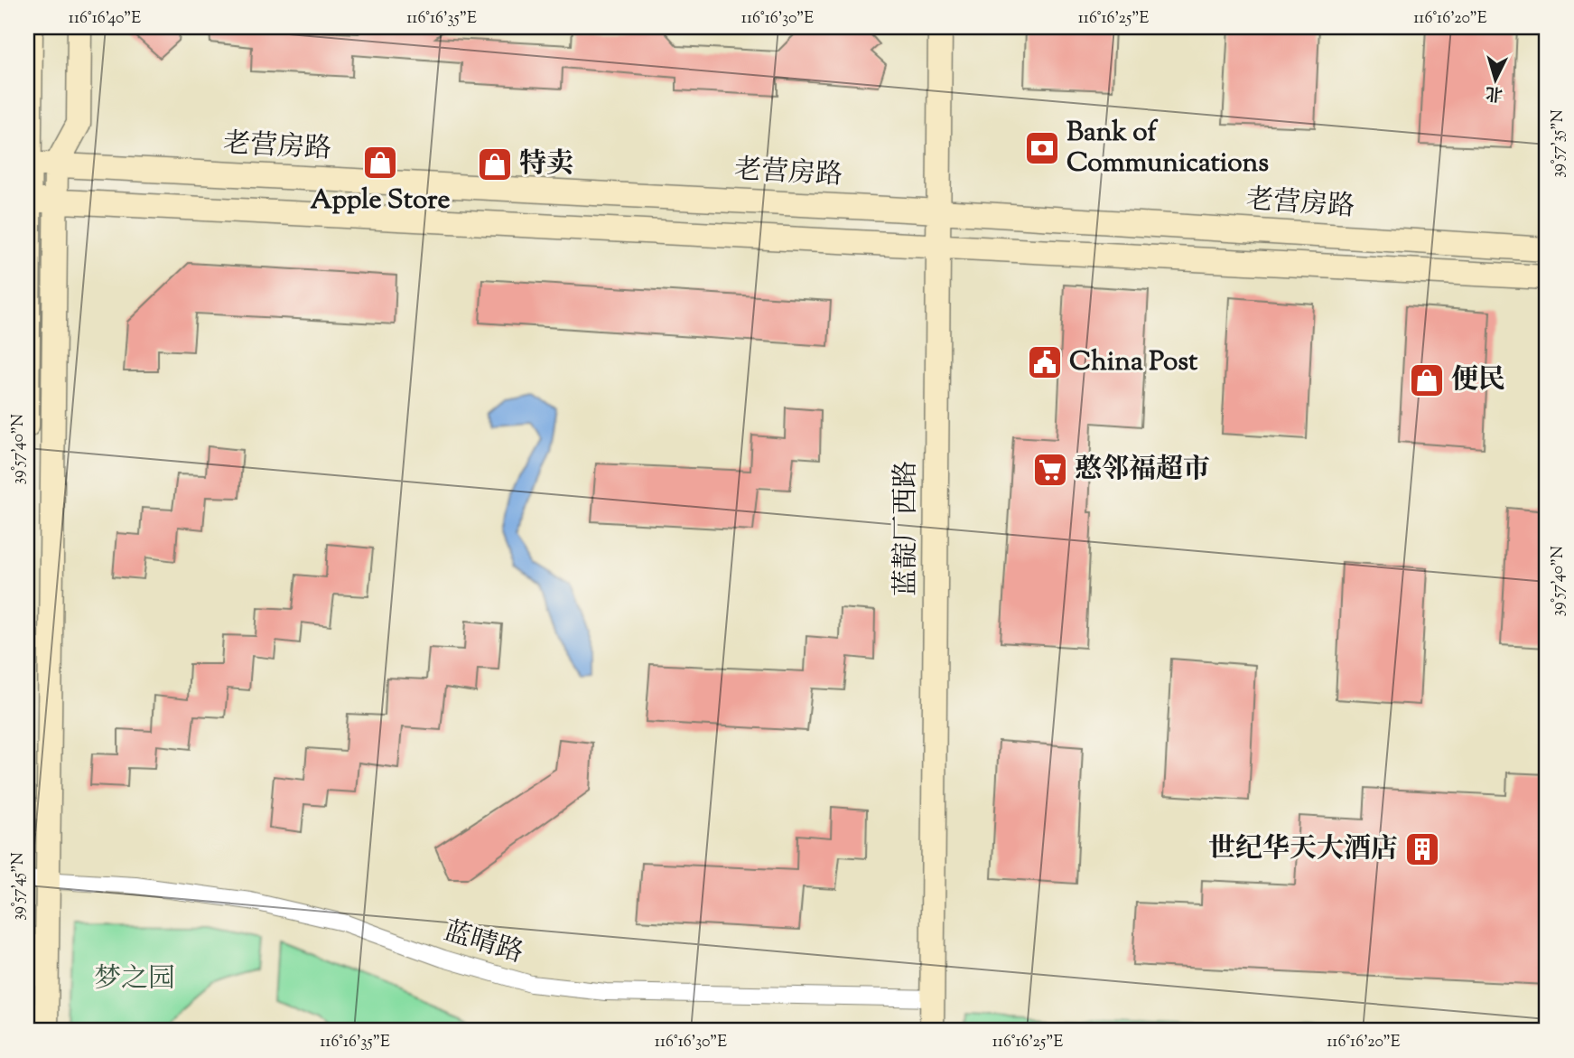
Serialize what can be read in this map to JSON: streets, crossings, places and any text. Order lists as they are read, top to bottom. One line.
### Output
{"streets":{"street":["老营房路","蓝靛厂西路","蓝晴路"]},"crossings":[["老营房路","蓝靛厂西路"],["蓝靛厂西路","蓝晴路"]],"parks":["梦之园"],"places":{"bank":["Bank of Communications"],"shop":["Apple Store","特卖","便民"],"public building":["China Post"],"supermarket":["憨邻福超市"],"building":["世纪华天大酒店"]},"north":"bottom","coordinates":["116°16'40\"E","116°16'35\"E","116°16'30\"E","116°16'25\"E","116°16'20\"E","39°57'35\"N","39°57'40\"N","39°57'45\"N"]}
